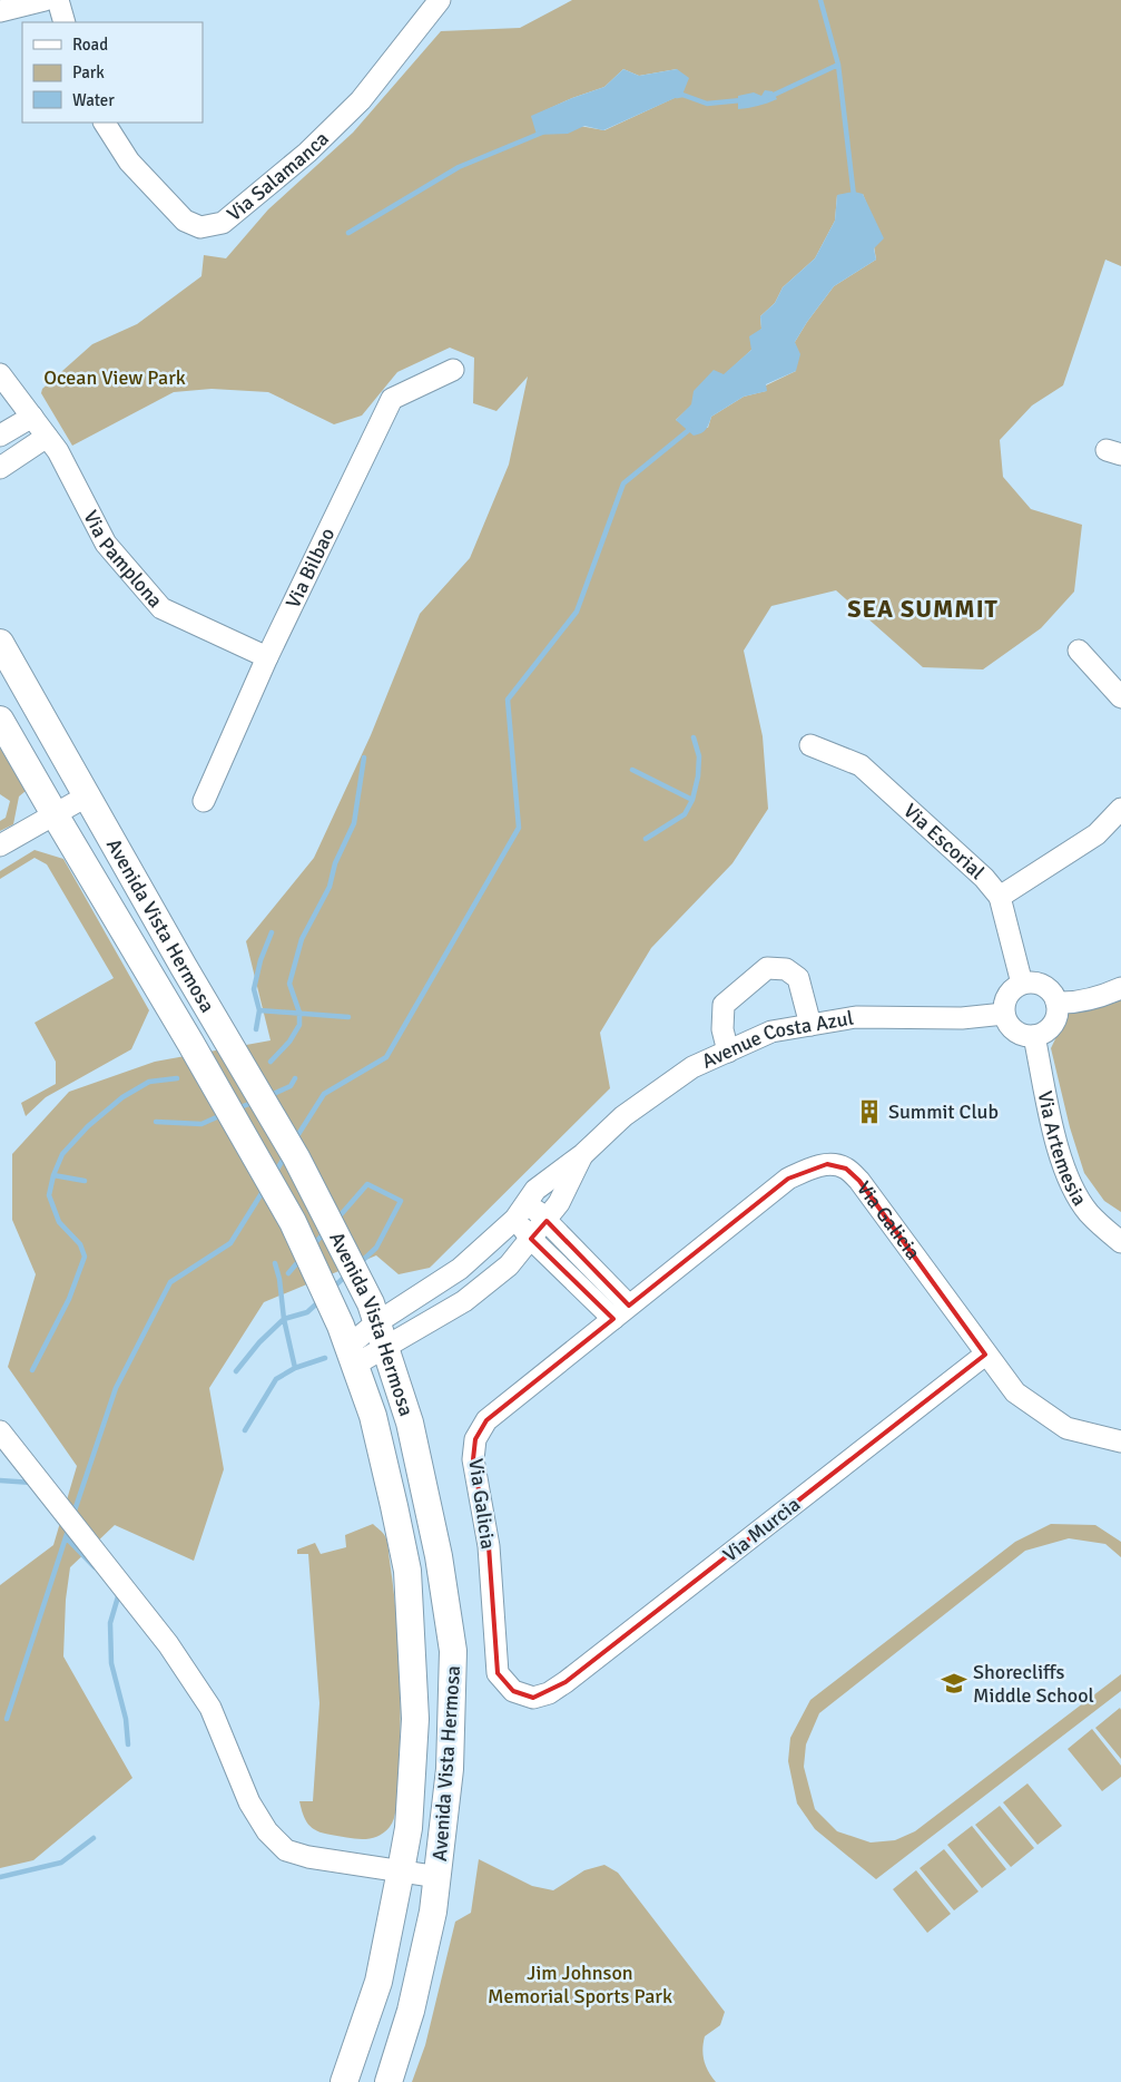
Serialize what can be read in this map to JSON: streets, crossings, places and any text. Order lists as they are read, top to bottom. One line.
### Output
{"streets":{"main road":["Avenida Vista Hermosa"],"street":["Via Salamanca","Via Pamplona","Via Bilbao","Via Escorial","Avenue Costa Azul","Via Artemesia","Via Galicia","Via Murcia"]},"crossings":[["Via Pamplona","Via Bilbao"],["Via Escorial","Avenue Costa Azul"],["Via Escorial","Via Artemesia"],["Avenida Vista Hermosa","Avenue Costa Azul"],["Avenue Costa Azul","Via Artemesia"],["Via Galicia","Via Murcia"]],"districts":["SEA SUMMIT"],"parks":["Ocean View Park","Jim Johnson Memorial Sports Park"],"places":{"building":["Summit Club"],"school or university":["Shorecliffs Middle School"]},"legend":["Road","Park","Water"]}
